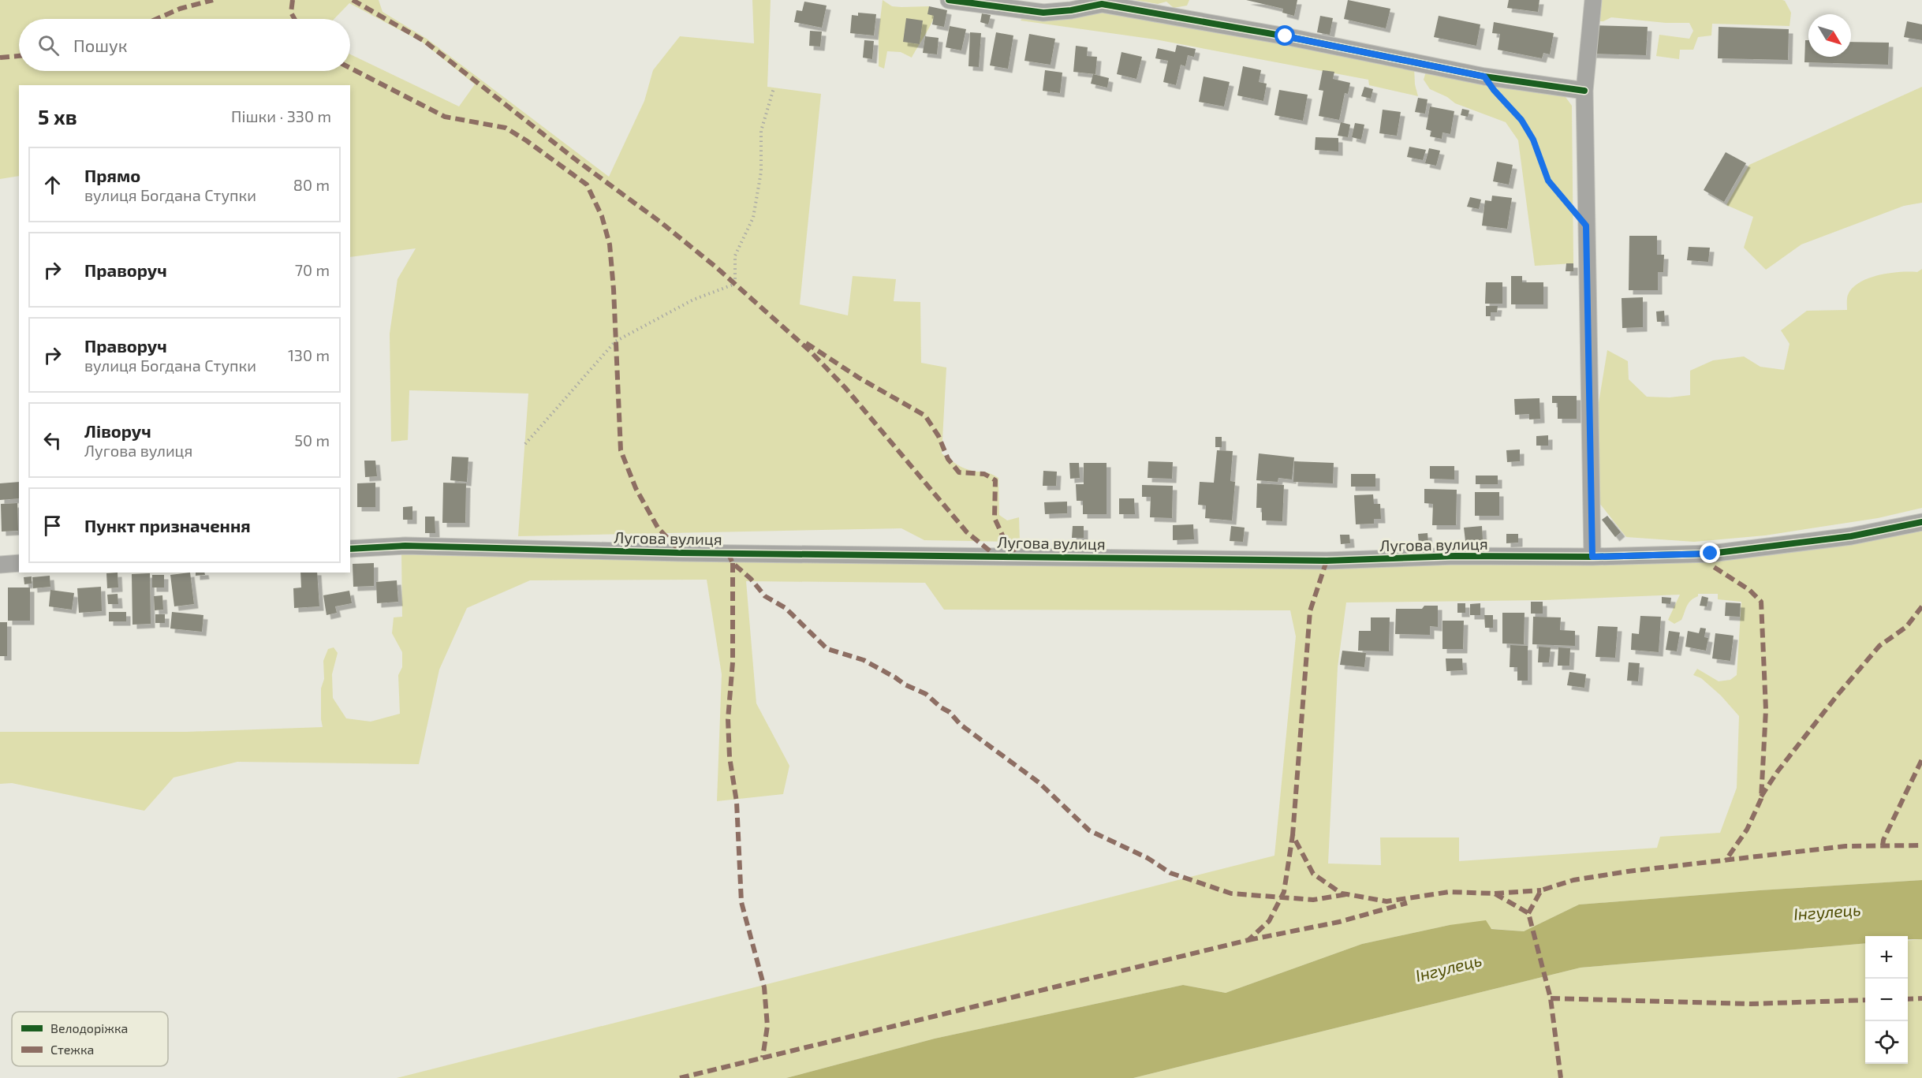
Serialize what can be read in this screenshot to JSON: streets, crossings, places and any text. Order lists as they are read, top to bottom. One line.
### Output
{"streets":{"street":["Лугова вулиця"]},"water":["Інгулець"],"legend":["Велодоріжка","Стежка"],"north":"bottom right","page":{"search":"Пошук","heading":["5 хв","Пішки · 330 m"],"list":[["Прямо","вулиця Богдана Ступки","80 m"],["Праворуч","70 m"],["Праворуч","вулиця Богдана Ступки","130 m"],["Ліворуч","Лугова вулиця","50 m"],"Пункт призначення"],"map_buttons":["+","−"]}}
